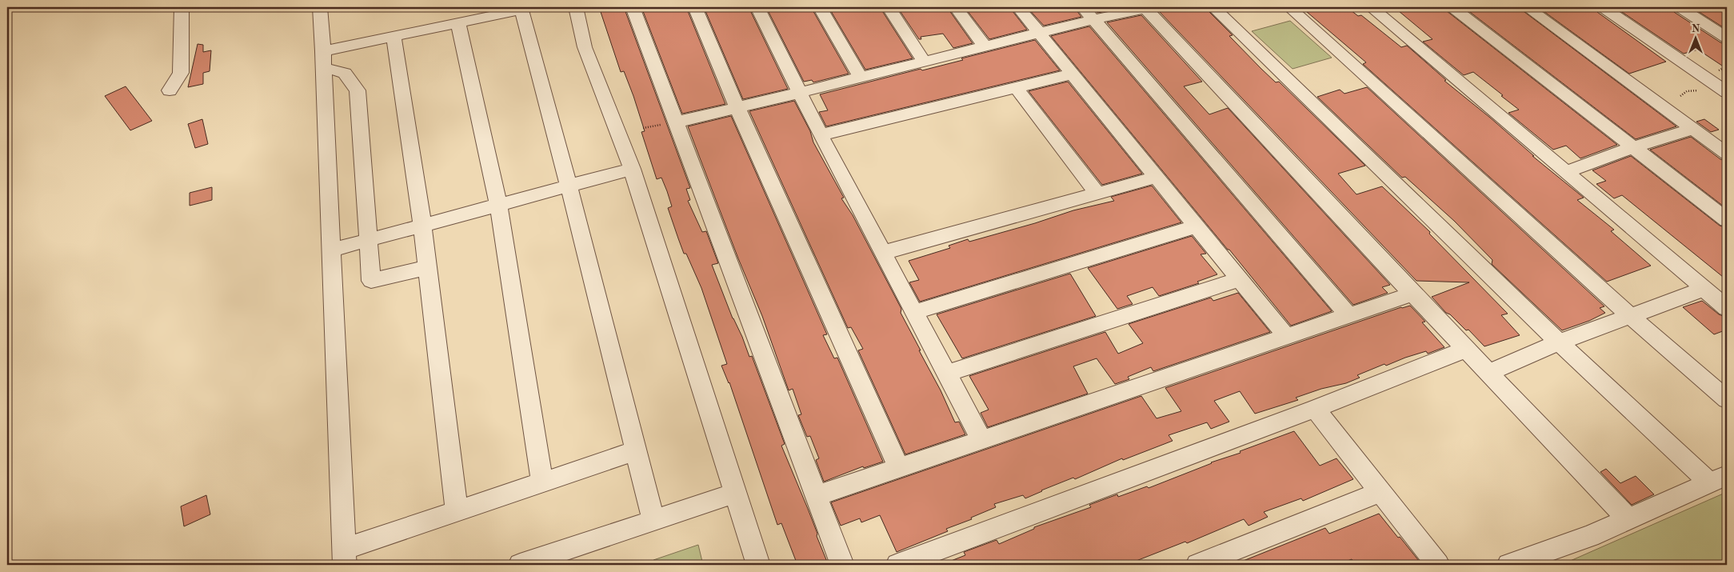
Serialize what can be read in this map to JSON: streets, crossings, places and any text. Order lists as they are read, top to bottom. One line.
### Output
{"north":"top"}
